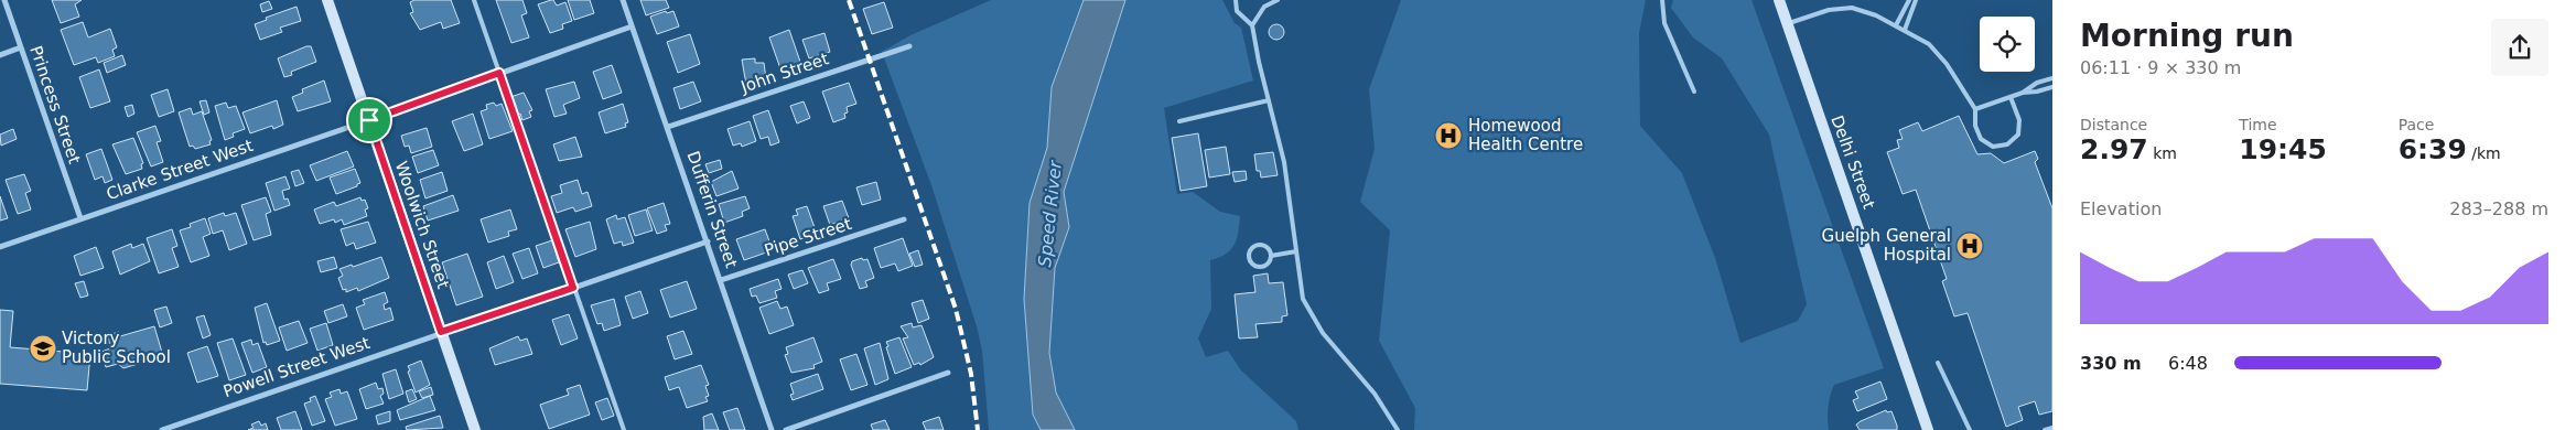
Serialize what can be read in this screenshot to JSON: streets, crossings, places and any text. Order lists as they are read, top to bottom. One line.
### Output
{"streets":{"main road":["Delhi Street","Woolwich Street"],"street":["John Street","Princess Street","Clarke Street West","Dufferin Street","Pipe Street","Powell Street West"]},"crossings":[["John Street","Dufferin Street"],["Princess Street","Clarke Street West"],["Clarke Street West","Dufferin Street"],["Clarke Street West","Woolwich Street"],["Dufferin Street","Pipe Street"],["Dufferin Street","Powell Street West"],["Woolwich Street","Powell Street West"]],"water":["Speed River"],"places":{"hospital":["Homewood Health Centre","Guelph General Hospital"],"school or university":["Victory Public School"]},"page":{"heading":["Morning run","06:11 · 9 × 330 m"],"stats":[["Distance","2.97 km"],["Time","19:45"],["Pace","6:39 /km"]],"chart":["Elevation","283–288 m"],"list":[{"name":"330 m","note":"6:48"}]}}
